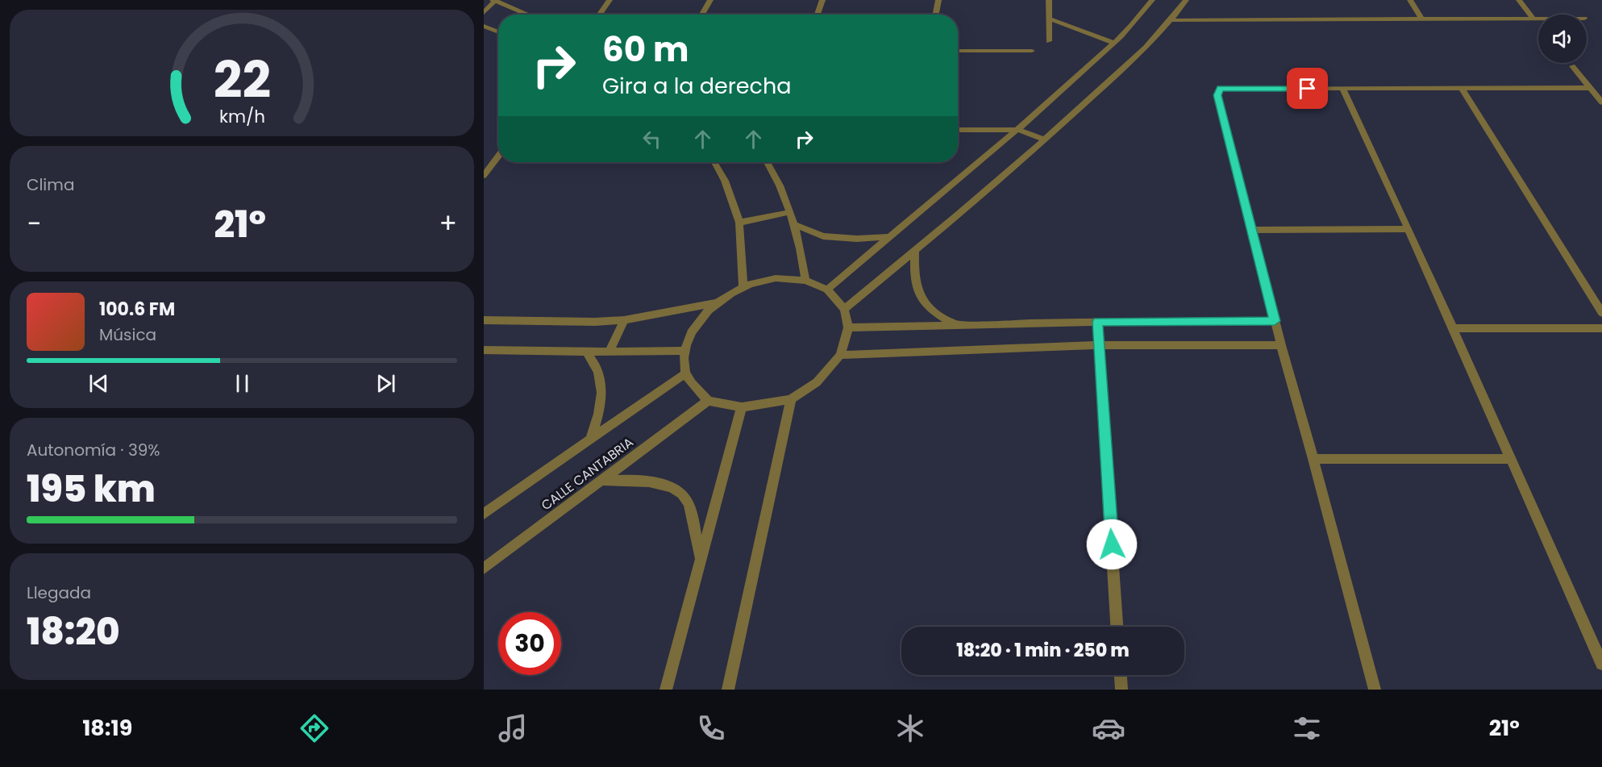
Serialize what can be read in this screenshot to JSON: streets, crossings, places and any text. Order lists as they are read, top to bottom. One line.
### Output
{"streets":{"street":["CALLE CANTABRIA"]},"page":{"turn":["60 m","Gira a la derecha"],"tile":["Clima",["Autonomía · 39%","195 km"],["Llegada","18:20"]],"heat":["−","21°","+"],"song":["100.6 FM","Música"],"limit":"30","trip":"18:20 · 1 min · 250 m","tabs":["18:19","21°"],"gauge":["22","km/h"]}}
